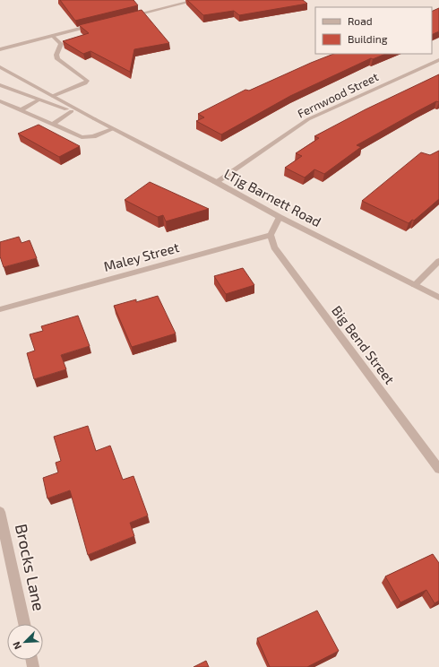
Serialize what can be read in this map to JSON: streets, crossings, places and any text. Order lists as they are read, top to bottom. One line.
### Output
{"streets":{"street":["Fernwood Street","LTjg Barnett Road","Maley Street","Big Bend Street","Brocks Lane"]},"crossings":[["Fernwood Street","LTjg Barnett Road"],["Maley Street","Big Bend Street"]],"legend":["Road","Building"],"north":"bottom left"}
